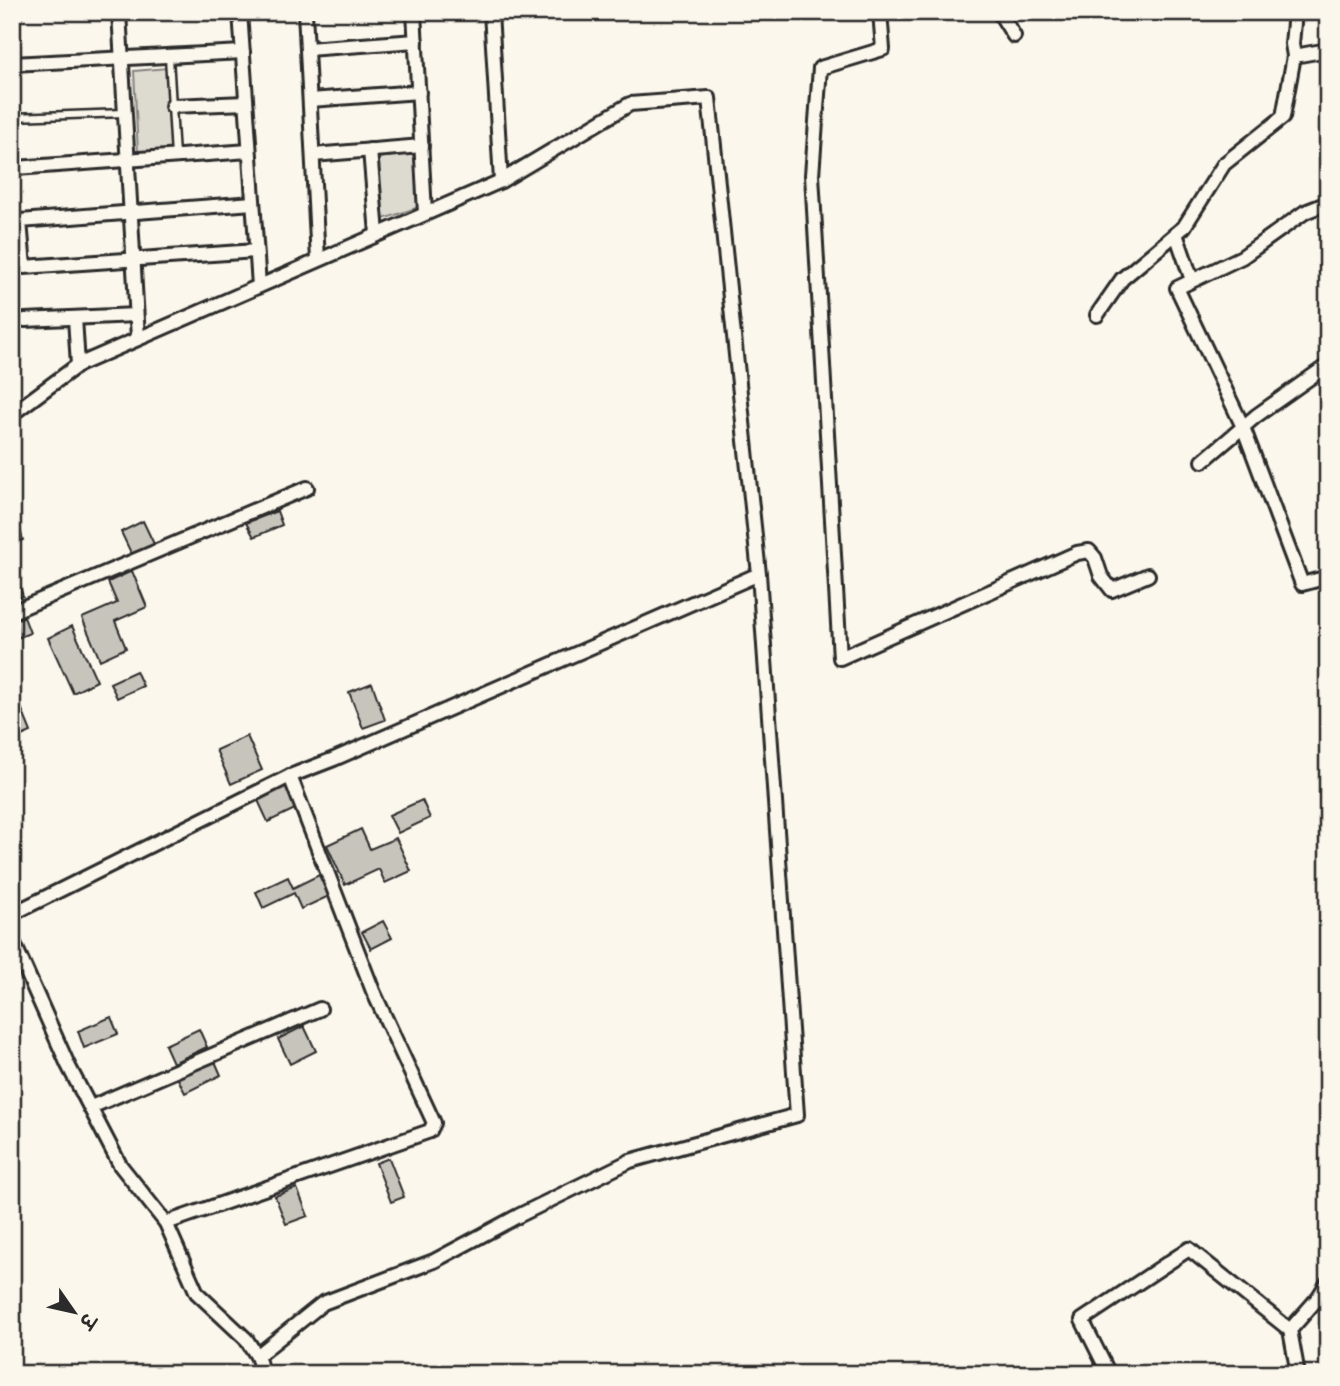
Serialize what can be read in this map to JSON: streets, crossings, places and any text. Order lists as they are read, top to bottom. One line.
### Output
{"north":"bottom right"}
